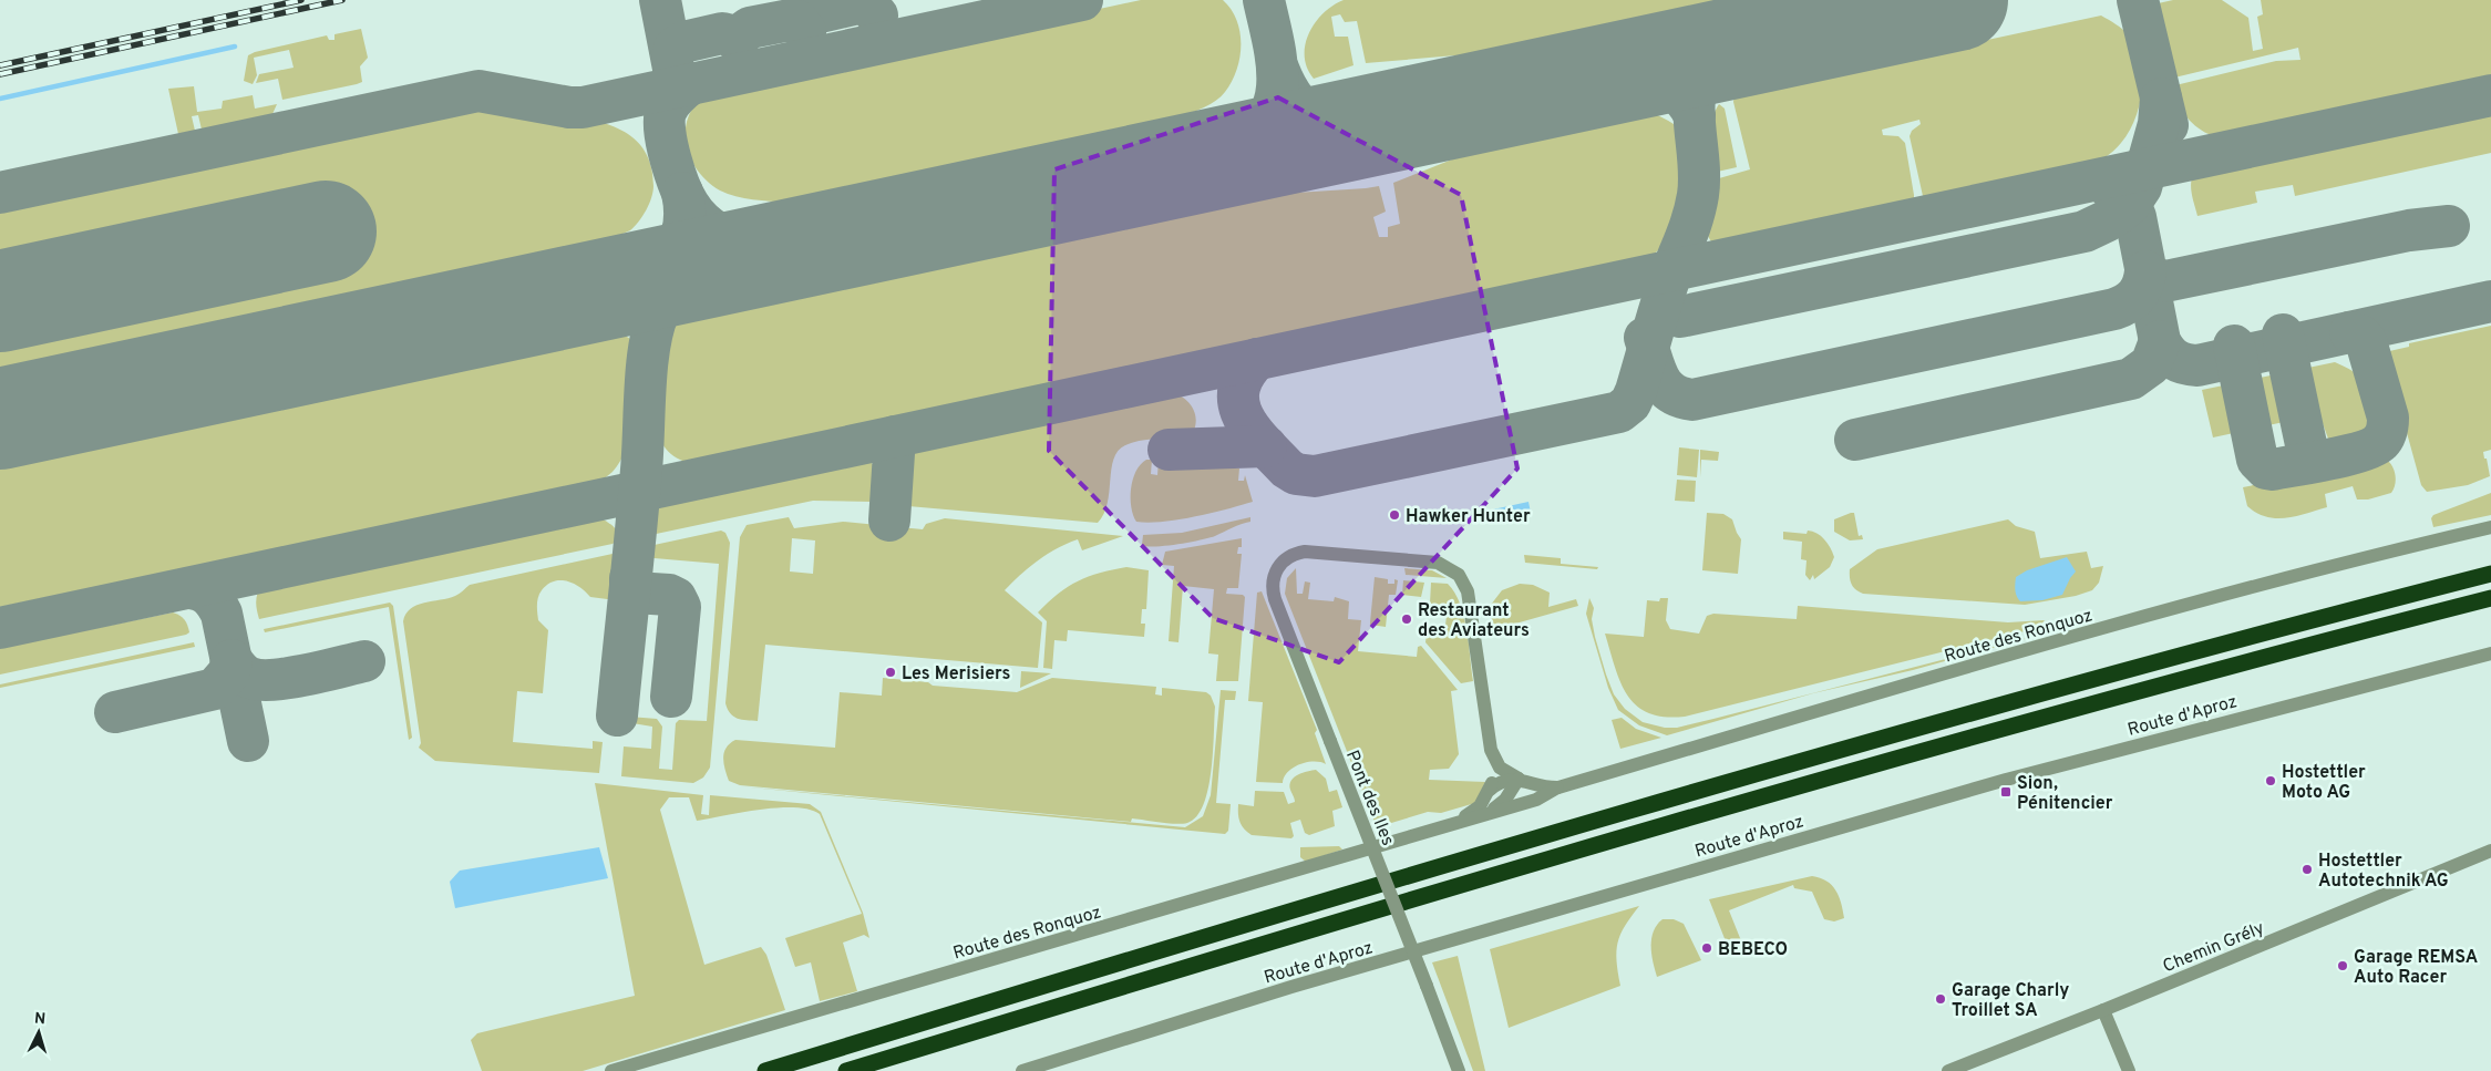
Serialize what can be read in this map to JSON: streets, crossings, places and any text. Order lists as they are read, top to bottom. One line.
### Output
{"streets":{"street":["Route des Ronquoz","Route d'Aproz","Pont des Iles","Chemin Grély"]},"crossings":[["Route des Ronquoz","Pont des Iles"]],"places":{"other":["Hawker Hunter","Restaurant des Aviateurs","Les Merisiers","Hostettler Moto AG","Hostettler Autotechnik AG","BEBECO","Garage REMSA Auto Racer","Garage Charly Troillet SA"],"transit":["Sion, Pénitencier"]},"north":"top"}
